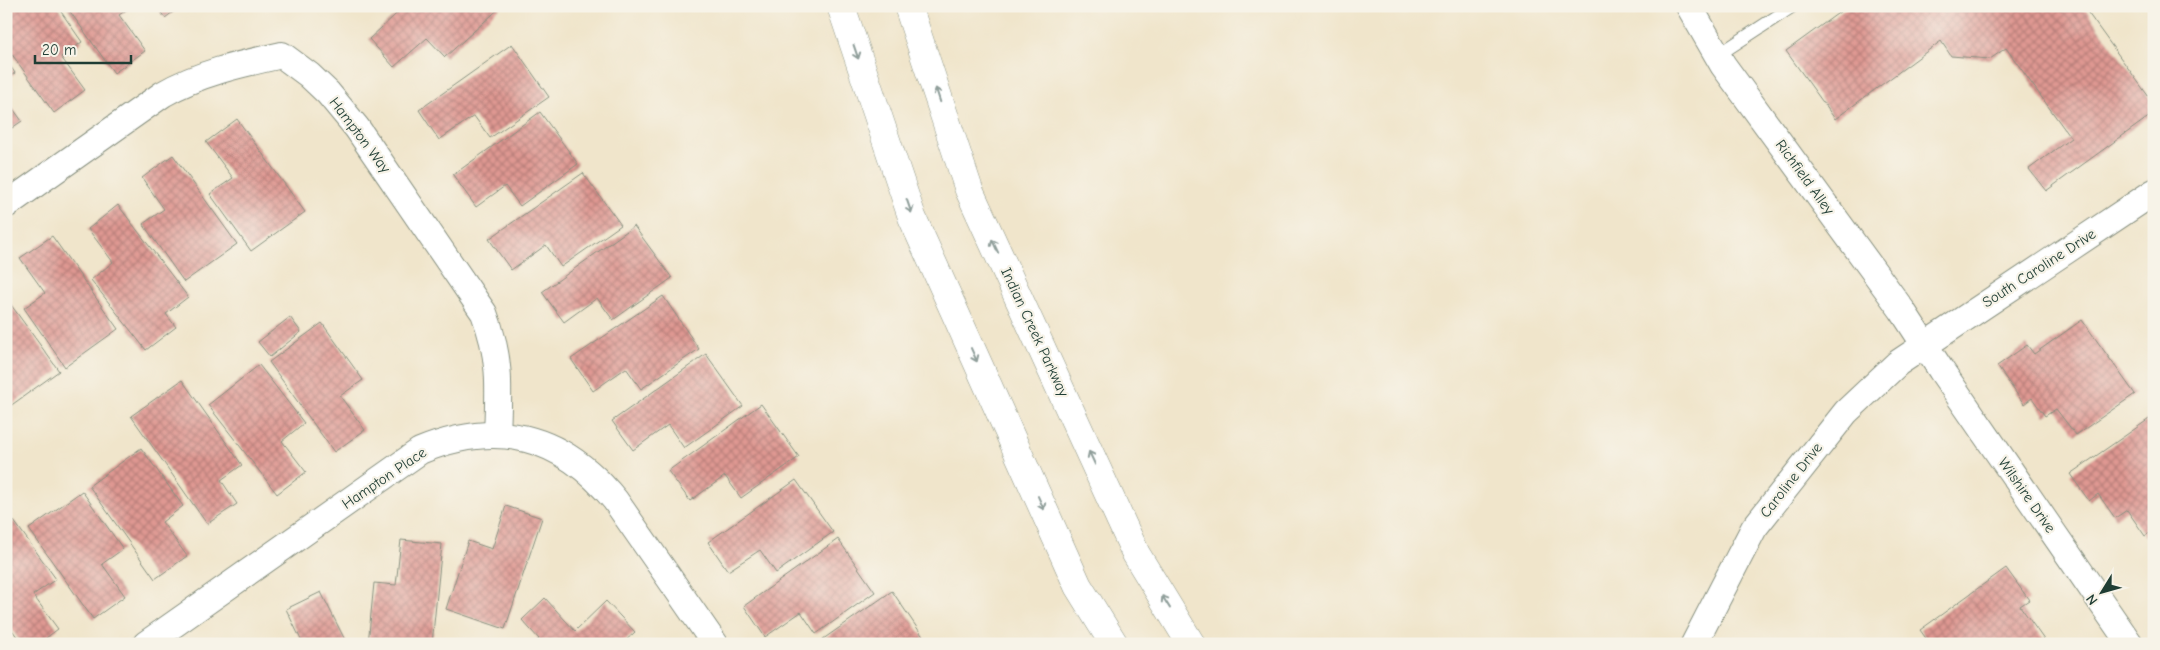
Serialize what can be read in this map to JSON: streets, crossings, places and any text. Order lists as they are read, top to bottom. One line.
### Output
{"streets":{"street":["Hampton Way","Richfield Alley","South Caroline Drive","Indian Creek Parkway","Hampton Place","Caroline Drive","Wilshire Drive"]},"crossings":[["Hampton Way","Hampton Place"],["Richfield Alley","South Caroline Drive"],["Richfield Alley","Caroline Drive"],["Richfield Alley","Wilshire Drive"],["South Caroline Drive","Caroline Drive"],["South Caroline Drive","Wilshire Drive"],["Caroline Drive","Wilshire Drive"]],"scale_bar":"20 m","north":"bottom left"}
